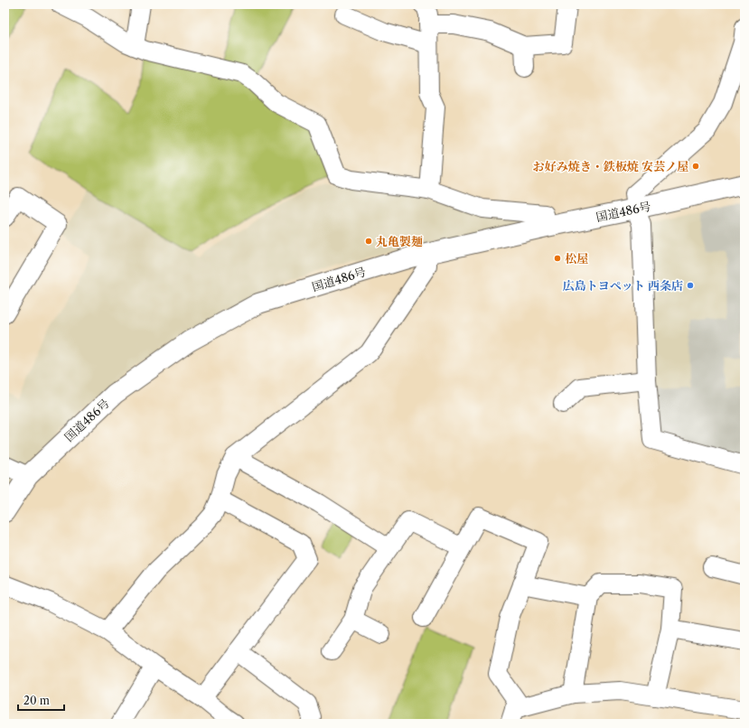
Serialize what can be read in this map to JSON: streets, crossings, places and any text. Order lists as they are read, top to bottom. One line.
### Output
{"streets":{"highway":["国道486号"]},"places":["お好み焼き・鉄板焼 安芸ノ屋","丸亀製麺","松屋","広島トヨペット 西条店"],"scale_bar":"20 m"}
